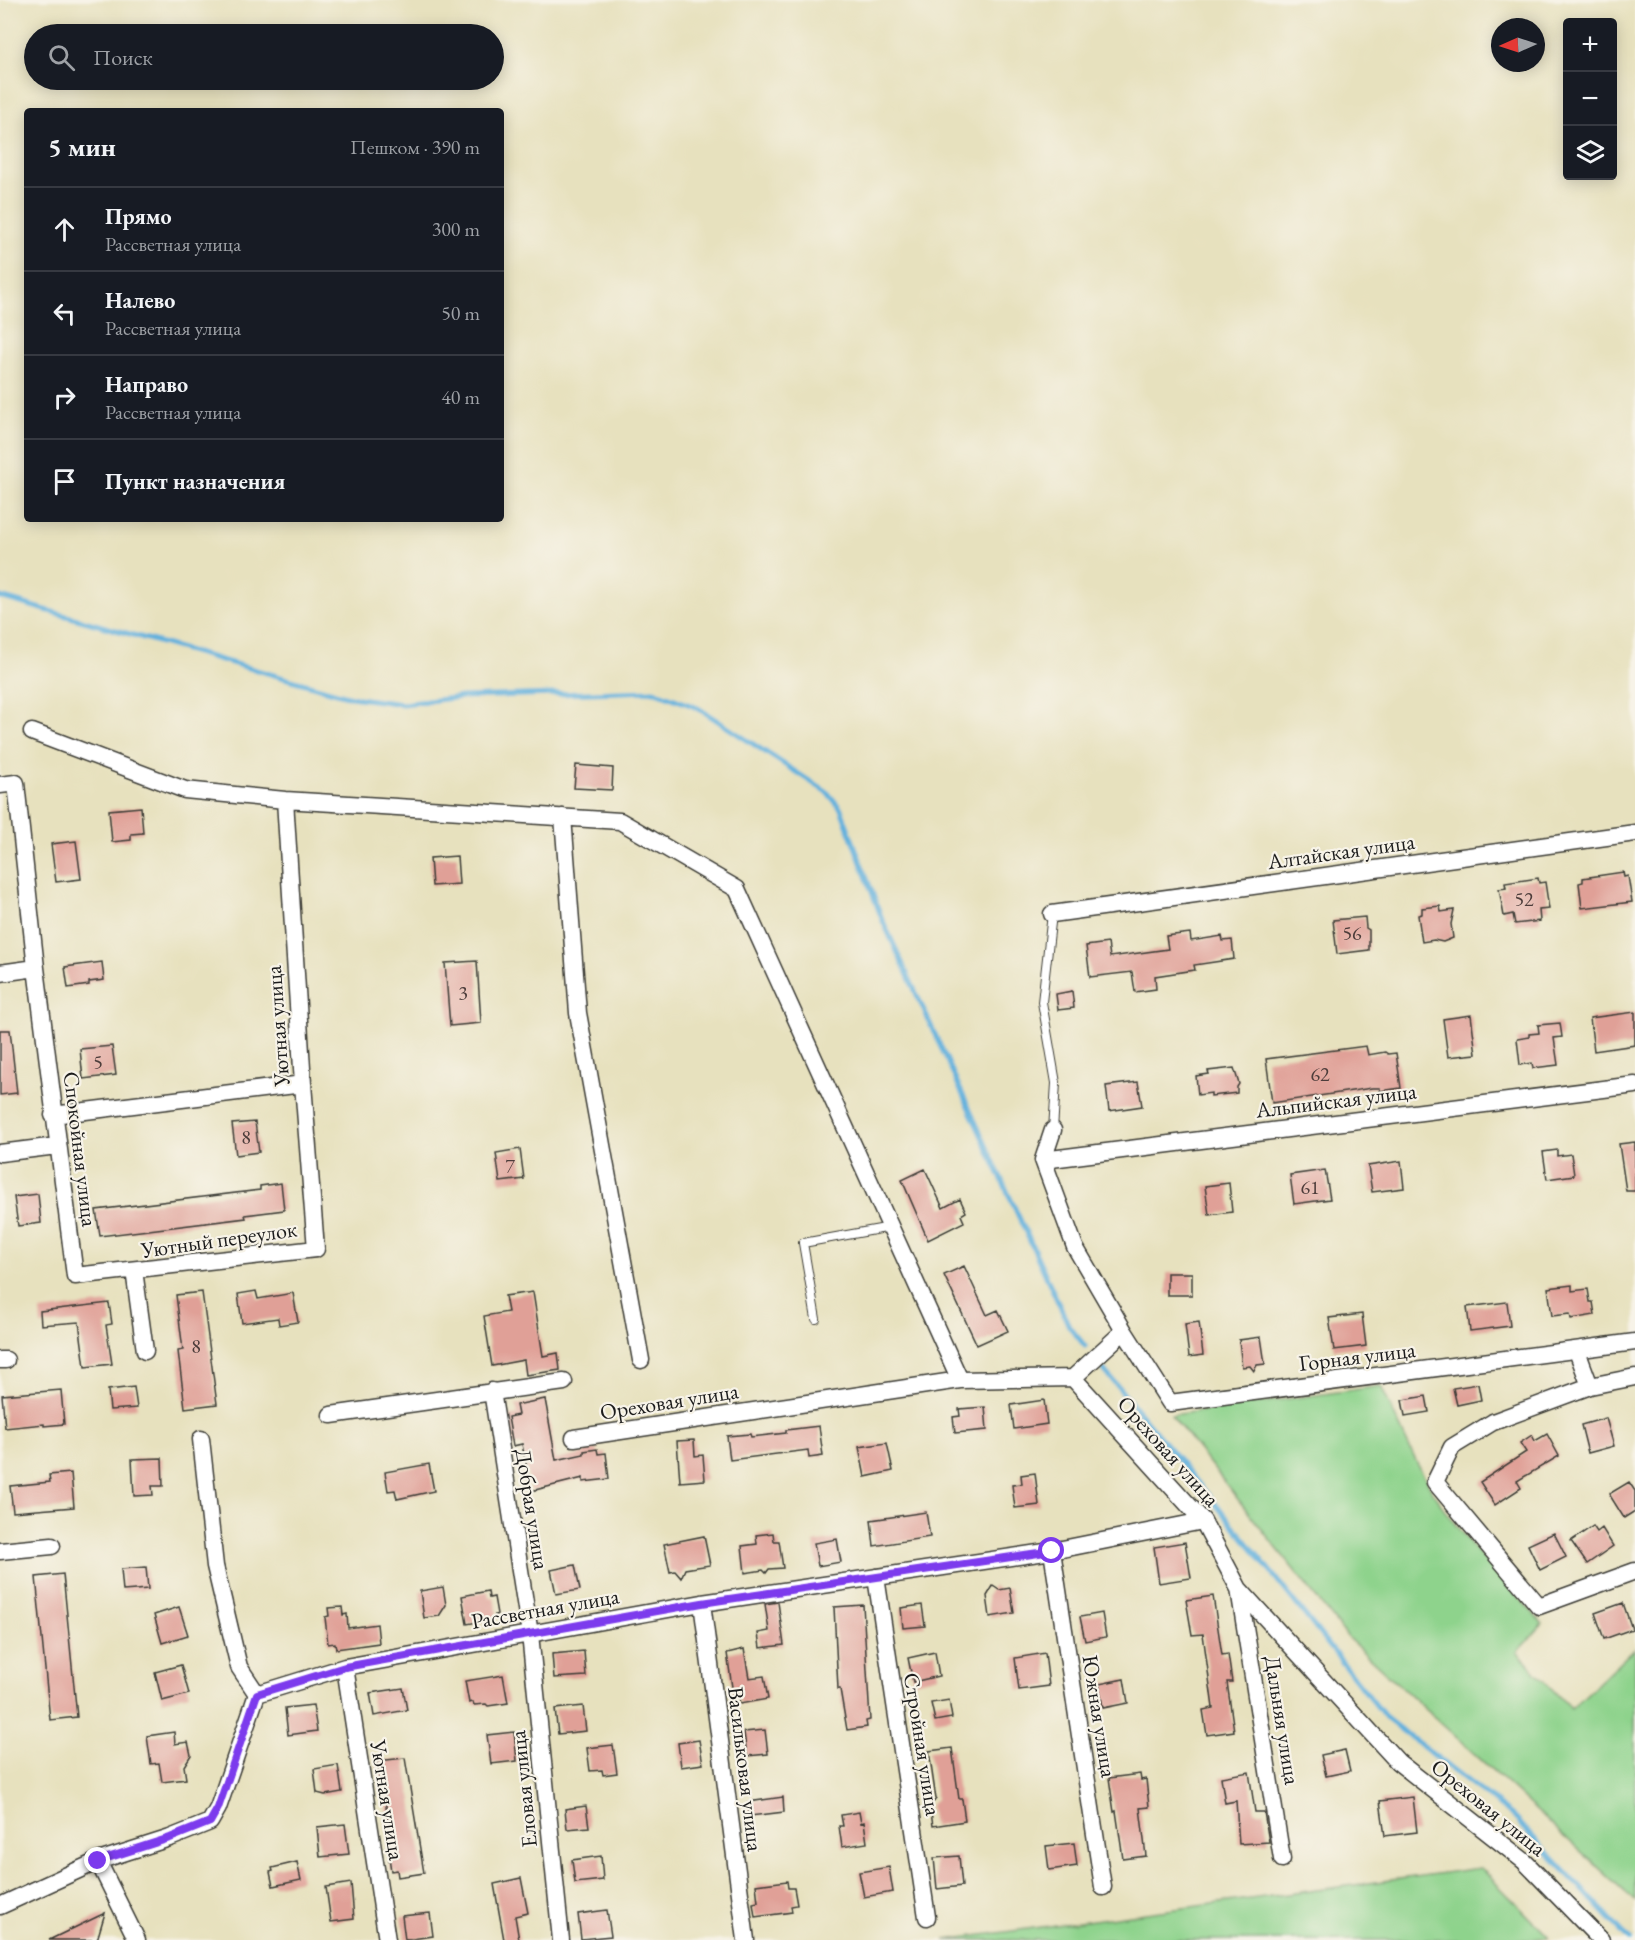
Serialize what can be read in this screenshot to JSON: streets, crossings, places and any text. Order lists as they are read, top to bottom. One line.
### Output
{"streets":{"street":["Алтайская улица","Уютная улица","Альпийская улица","Спокойная улица","Уютный переулок","Горная улица","Ореховая улица","Добрая улица","Рассветная улица","Южная улица","Дальняя улица","Стройная улица","Васильковая улица","Еловая улица"]},"crossings":[["Уютная улица","Уютный переулок"],["Уютная улица","Рассветная улица"],["Спокойная улица","Уютный переулок"],["Ореховая улица","Рассветная улица"],["Ореховая улица","Дальняя улица"],["Добрая улица","Рассветная улица"],["Добрая улица","Еловая улица"],["Рассветная улица","Южная улица"],["Рассветная улица","Стройная улица"],["Рассветная улица","Васильковая улица"],["Рассветная улица","Еловая улица"]],"house_numbers":["52","56","3","5","62","8","7","61","8"],"north":"left","page":{"map_buttons":["+","−"],"search":"Поиск","heading":["5 мин","Пешком · 390 m"],"list":[["Прямо","Рассветная улица","300 m"],["Налево","Рассветная улица","50 m"],["Направо","Рассветная улица","40 m"],"Пункт назначения"]}}
